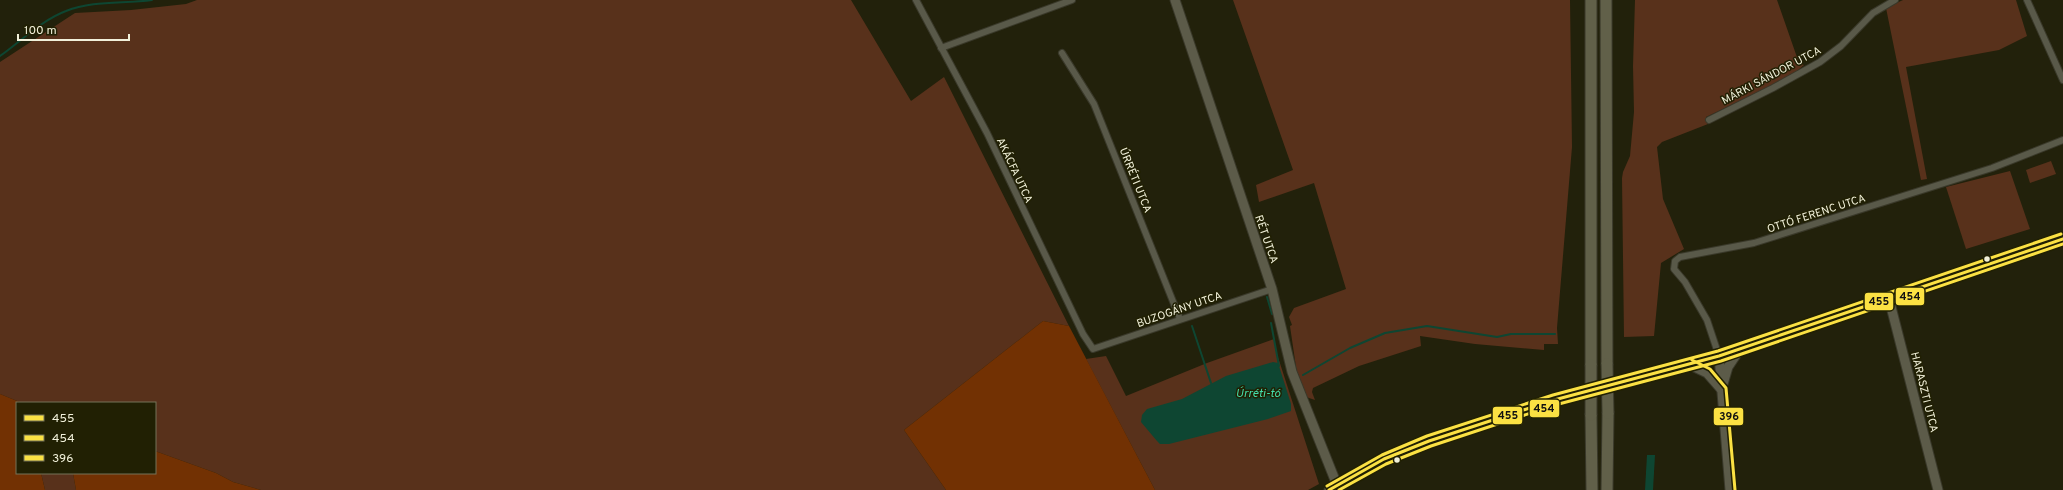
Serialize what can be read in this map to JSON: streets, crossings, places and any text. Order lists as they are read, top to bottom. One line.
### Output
{"streets":{"street":["MÁRKI SÁNDOR UTCA","AKÁCFA UTCA","ÚRRÉTI UTCA","OTTÓ FERENC UTCA","RÉT UTCA","BUZOGÁNY UTCA","HARASZTI UTCA"]},"crossings":[["AKÁCFA UTCA","BUZOGÁNY UTCA"],["ÚRRÉTI UTCA","BUZOGÁNY UTCA"],["RÉT UTCA","BUZOGÁNY UTCA"]],"water":["Úrréti-tó"],"lines":["transit line 396","transit line 455","transit line 454"],"legend":["455","454","396"],"scale_bar":"100 m"}
